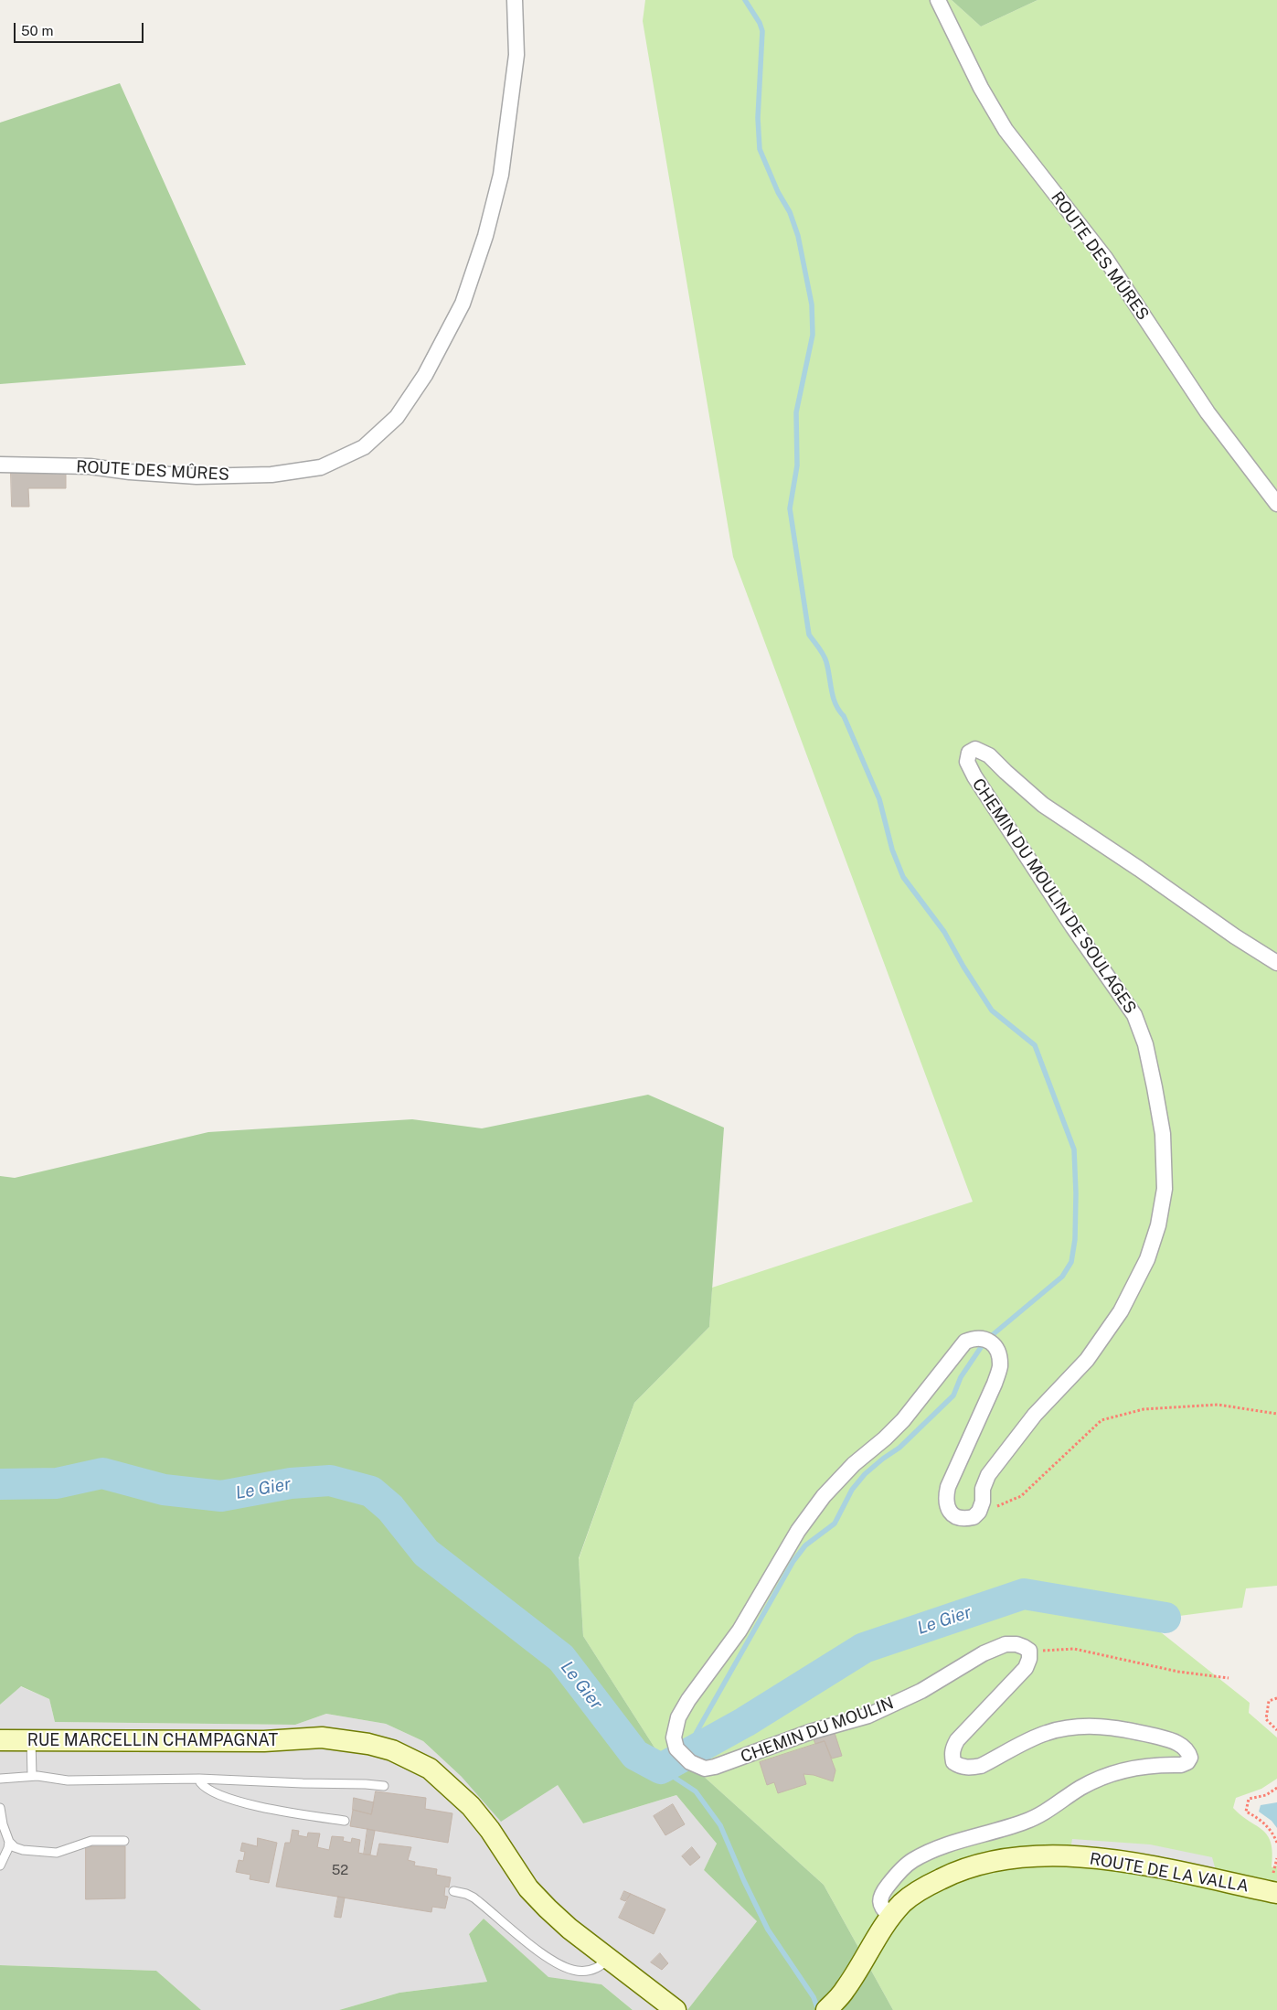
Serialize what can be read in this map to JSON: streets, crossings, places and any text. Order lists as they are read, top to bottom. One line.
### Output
{"streets":{"main road":["RUE MARCELLIN CHAMPAGNAT","ROUTE DE LA VALLA"],"street":["ROUTE DES MÛRES","CHEMIN DU MOULIN DE SOULAGES","CHEMIN DU MOULIN"]},"crossings":[["CHEMIN DU MOULIN DE SOULAGES","CHEMIN DU MOULIN"]],"water":["Le Gier"],"house_numbers":["52"],"scale_bar":"50 m"}
